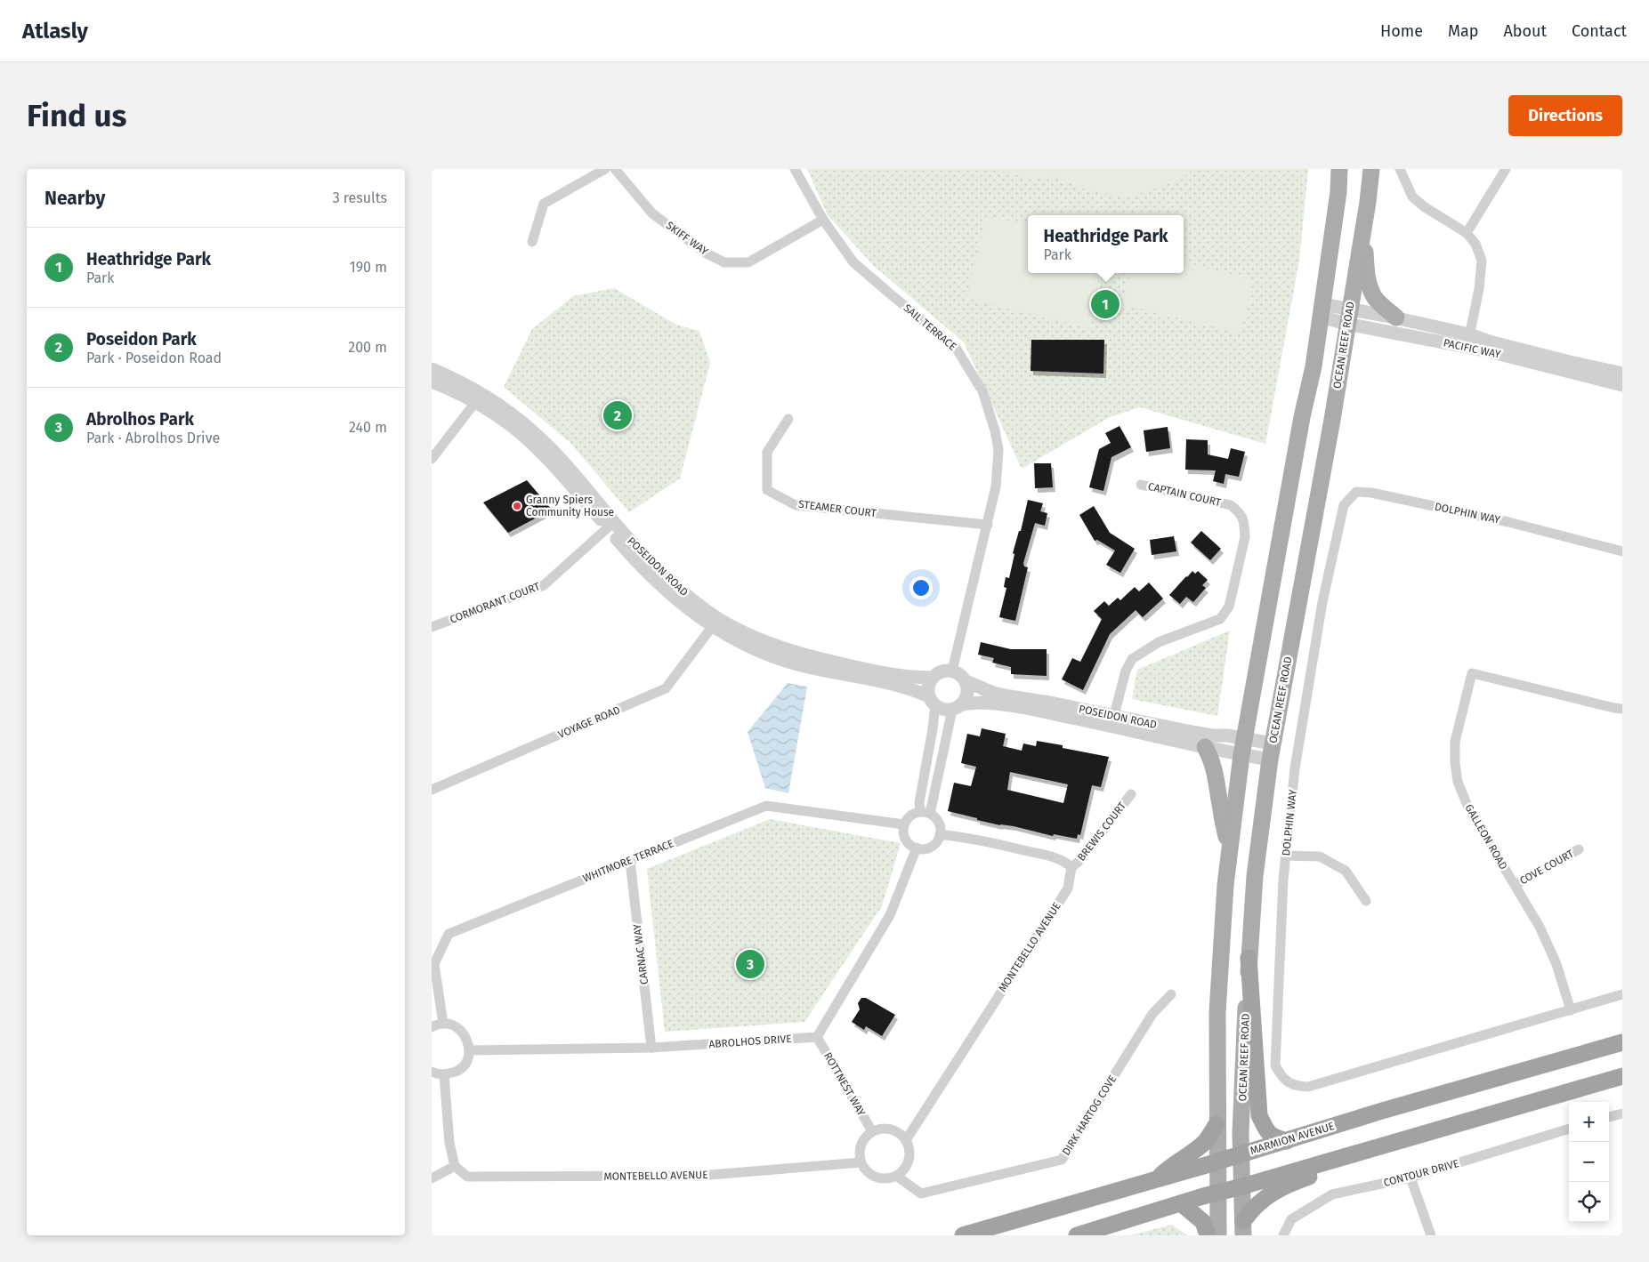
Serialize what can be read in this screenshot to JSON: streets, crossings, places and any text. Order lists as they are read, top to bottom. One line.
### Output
{"streets":{"highway":["MARMION AVENUE"],"main road":["OCEAN REEF ROAD"],"street":["SKIFF WAY","SAIL TERRACE","PACIFIC WAY","CAPTAIN COURT","STEAMER COURT","DOLPHIN WAY","POSEIDON ROAD","CORMORANT COURT","VOYAGE ROAD","BREWIS COURT","GALLEON ROAD","WHITMORE TERRACE","COVE COURT","MONTEBELLO AVENUE","CARNAC WAY","ABROLHOS DRIVE","ROTTNEST WAY","DIRK HARTOG COVE","CONTOUR DRIVE"]},"crossings":[["SKIFF WAY","SAIL TERRACE"],["SAIL TERRACE","STEAMER COURT"],["SAIL TERRACE","POSEIDON ROAD"],["OCEAN REEF ROAD","PACIFIC WAY"],["OCEAN REEF ROAD","POSEIDON ROAD"],["OCEAN REEF ROAD","MARMION AVENUE"],["CAPTAIN COURT","POSEIDON ROAD"],["DOLPHIN WAY","GALLEON ROAD"],["POSEIDON ROAD","CORMORANT COURT"],["POSEIDON ROAD","VOYAGE ROAD"],["BREWIS COURT","MONTEBELLO AVENUE"],["GALLEON ROAD","COVE COURT"],["WHITMORE TERRACE","CARNAC WAY"],["MONTEBELLO AVENUE","ROTTNEST WAY"],["MONTEBELLO AVENUE","DIRK HARTOG COVE"],["CARNAC WAY","ABROLHOS DRIVE"],["ABROLHOS DRIVE","ROTTNEST WAY"],["ROTTNEST WAY","DIRK HARTOG COVE"]],"places":["Granny Spiers Community House"],"page":{"header":"Atlasly","nav":["Home","Map","About","Contact"],"buttons":"Directions","title":"Find us","heading":["Nearby","3 results"],"popup":["Heathridge Park","Park"],"list":[{"mark":"1","name":"Heathridge Park","note":"Park","value":"190 m"},{"mark":"2","name":"Poseidon Park","note":"Park · Poseidon Road","value":"200 m"},{"mark":"3","name":"Abrolhos Park","note":"Park · Abrolhos Drive","value":"240 m"}],"pins":["1","2","3"],"map_buttons":["+","−"]}}
